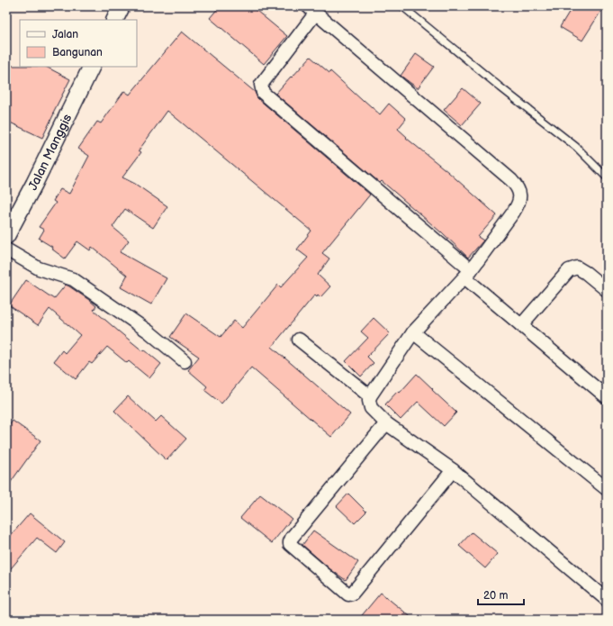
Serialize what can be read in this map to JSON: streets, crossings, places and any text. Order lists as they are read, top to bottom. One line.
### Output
{"streets":{"street":["Jalan Manggis"]},"legend":["Jalan","Bangunan"],"scale_bar":"20 m"}
